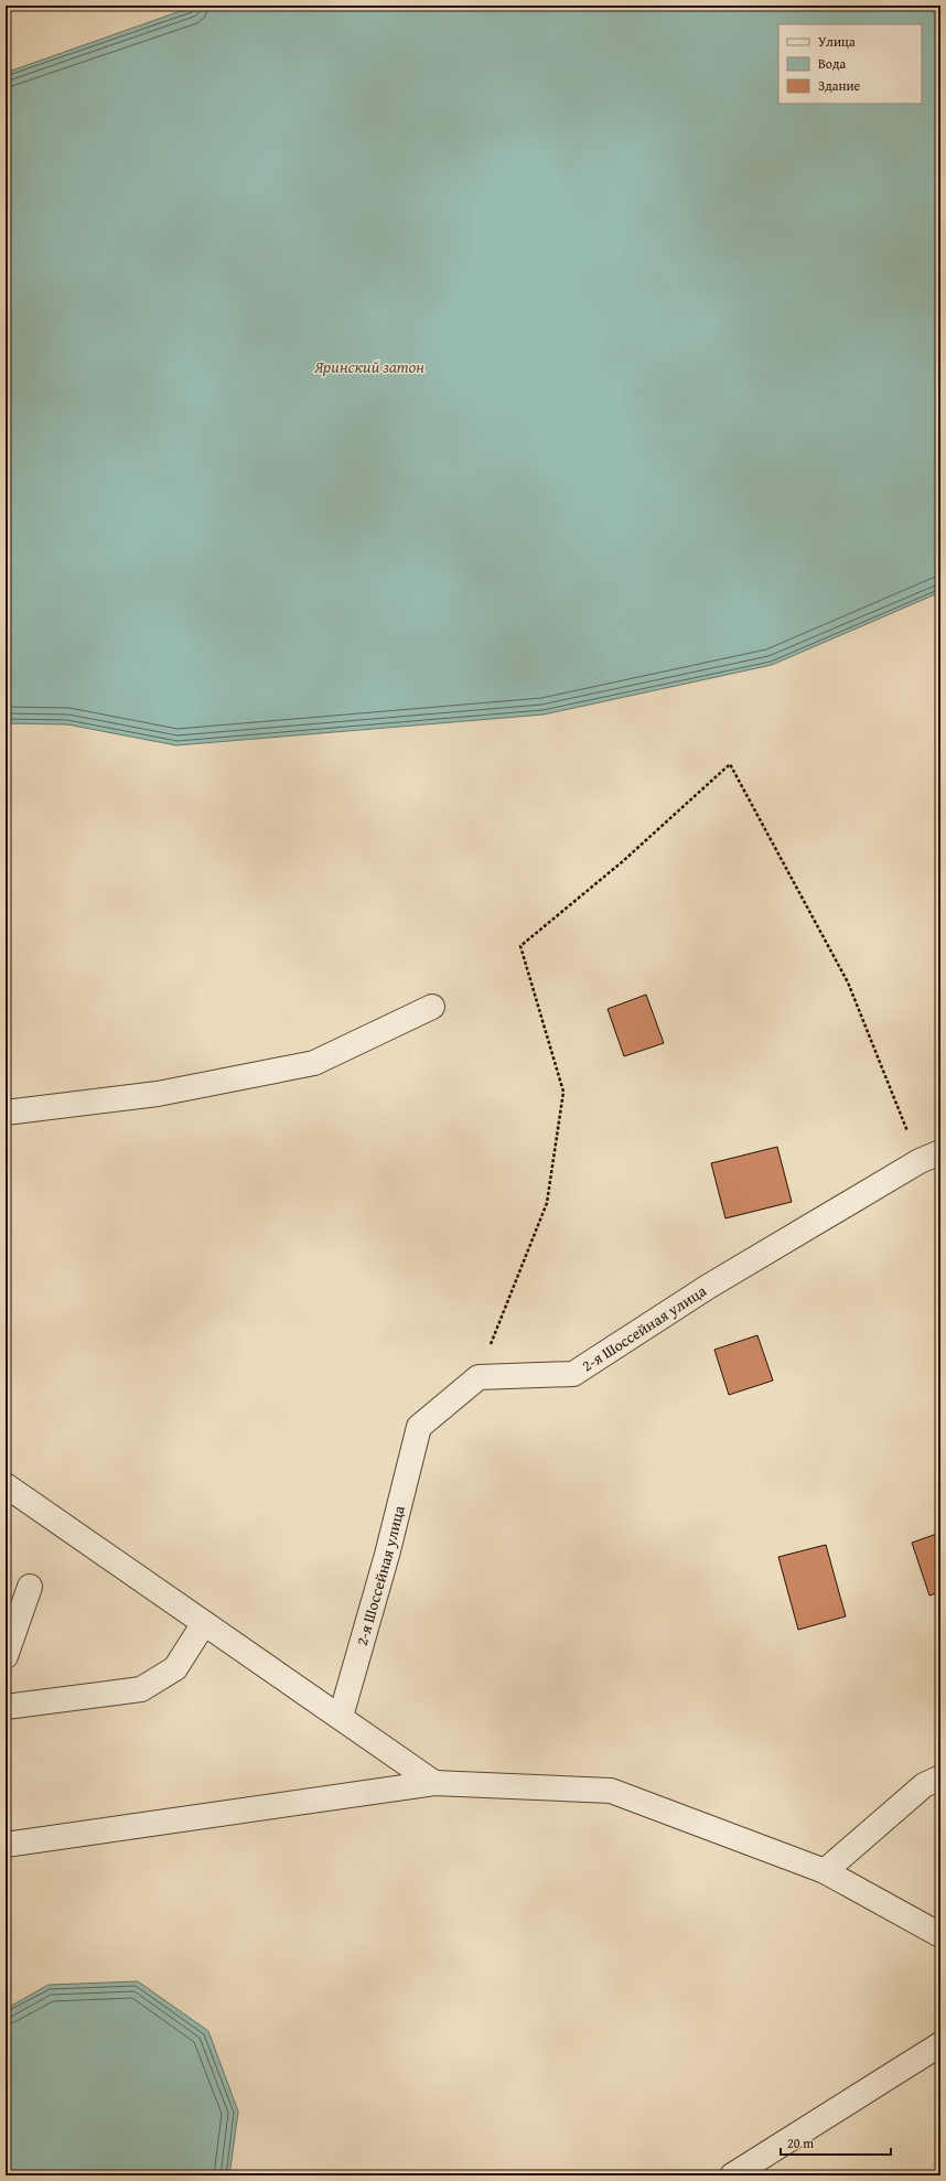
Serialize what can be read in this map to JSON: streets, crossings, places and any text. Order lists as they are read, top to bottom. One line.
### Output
{"streets":{"street":["2-я Шоссейная улица"]},"water":["Яринский затон"],"legend":["Улица","Вода","Здание"],"scale_bar":"20 m"}
